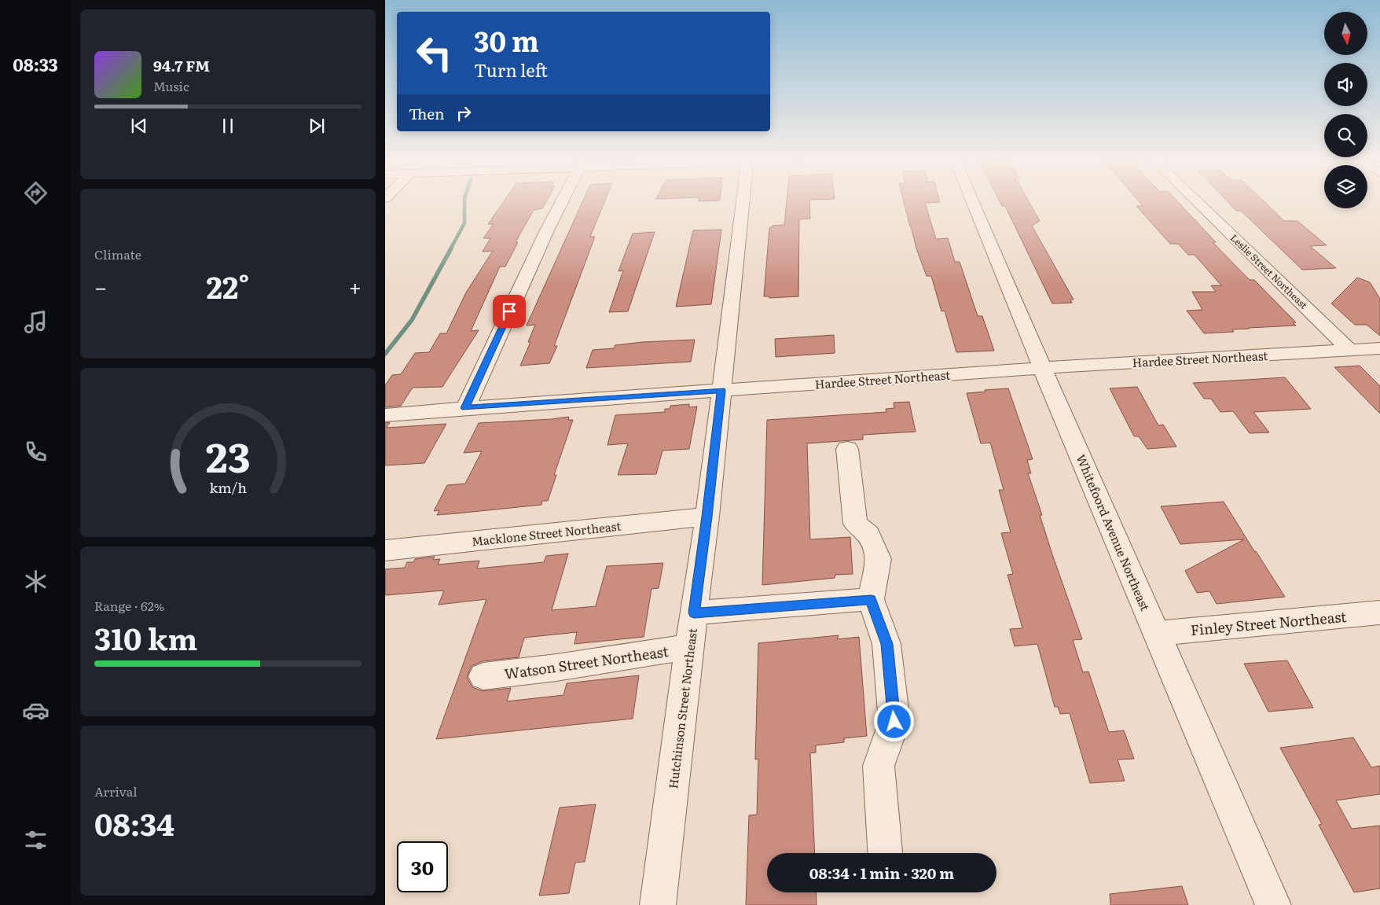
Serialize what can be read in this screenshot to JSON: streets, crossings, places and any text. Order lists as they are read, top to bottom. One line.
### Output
{"streets":{"street":["Leslie Street Northeast","Hardee Street Northeast","Whitefoord Avenue Northeast","Macklone Street Northeast","Finley Street Northeast","Watson Street Northeast","Hutchinson Street Northeast"]},"crossings":[["Leslie Street Northeast","Hardee Street Northeast"],["Hardee Street Northeast","Whitefoord Avenue Northeast"],["Hardee Street Northeast","Hutchinson Street Northeast"],["Whitefoord Avenue Northeast","Finley Street Northeast"],["Macklone Street Northeast","Hutchinson Street Northeast"],["Watson Street Northeast","Hutchinson Street Northeast"]],"north":"bottom","page":{"tabs":"08:33","turn":["30 m","Turn left"],"song":["94.7 FM","Music"],"then":"Then","tile":["Climate",["Range · 62%","310 km"],["Arrival","08:34"]],"heat":["−","22°","+"],"limit":"30","trip":"08:34 · 1 min · 320 m","gauge":["23","km/h"]}}
